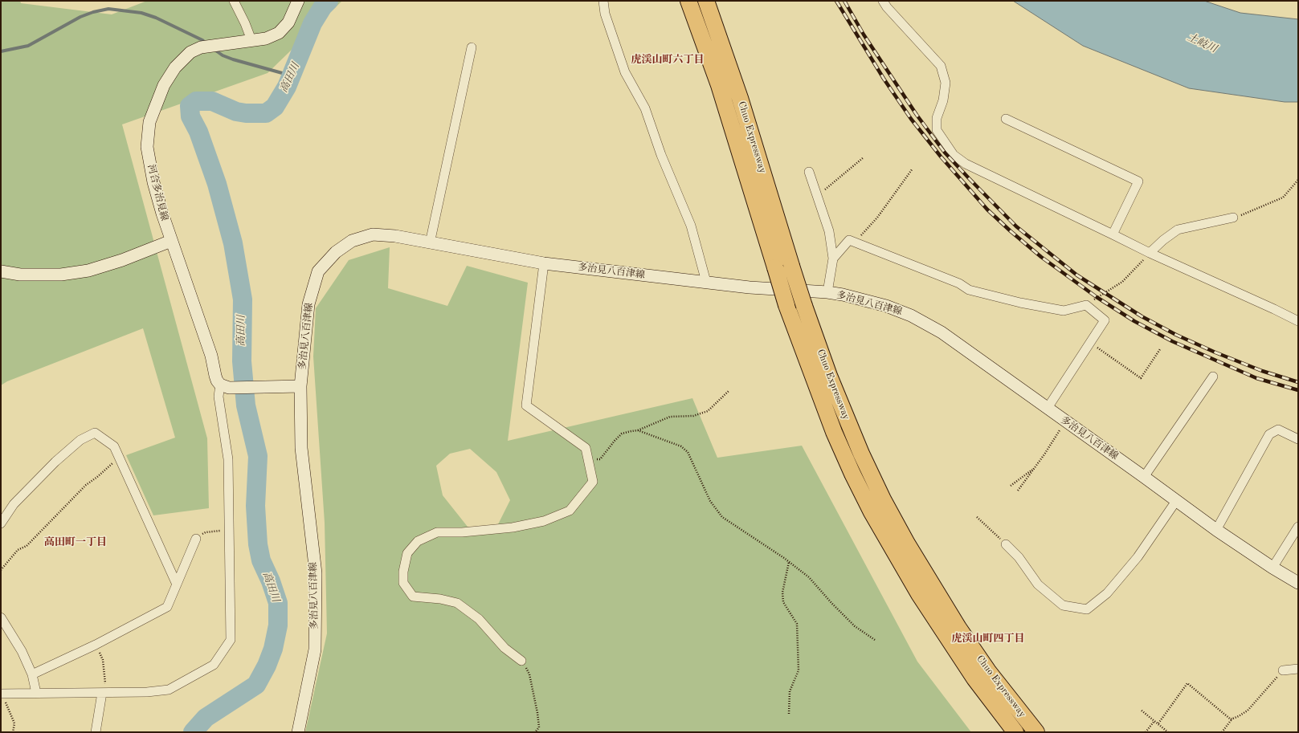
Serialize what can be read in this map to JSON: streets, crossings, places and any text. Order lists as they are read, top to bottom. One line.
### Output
{"streets":{"highway":["Chuo Expressway"],"main road":["河合多治見線","多治見八百津線"]},"districts":["虎渓山町六丁目","高田町一丁目","虎渓山町四丁目"],"water":["土岐川","高田川"]}
